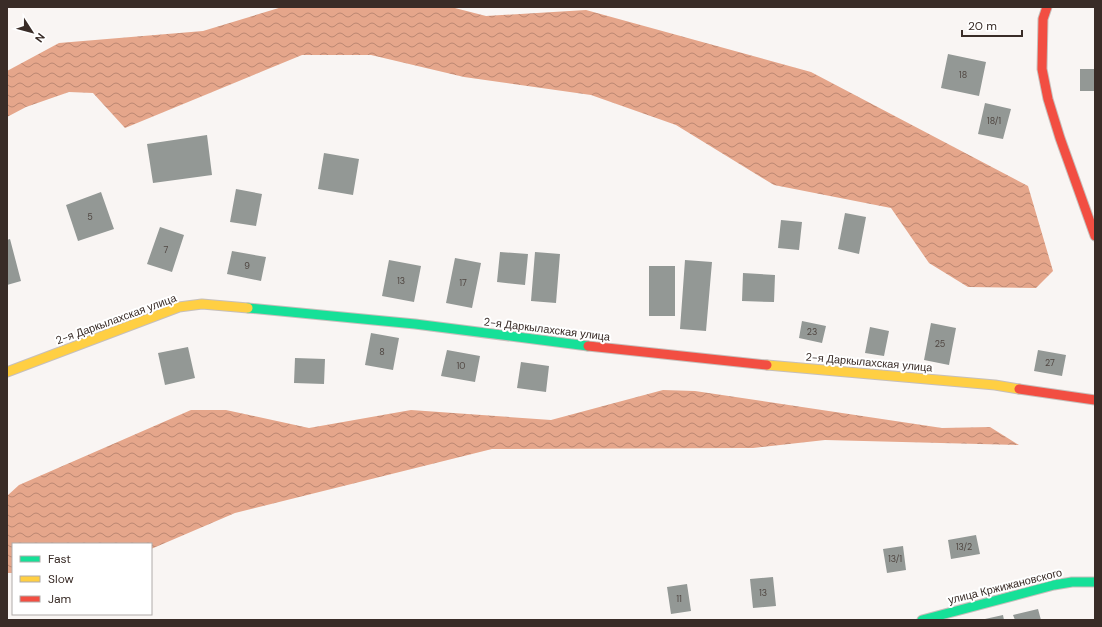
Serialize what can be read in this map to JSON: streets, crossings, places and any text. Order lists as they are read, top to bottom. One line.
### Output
{"streets":{"street":["2-я Даркылахская улица","улица Кржижановского"]},"house_numbers":["18","18/1","5","7","9","13","17","23","25","8","27","10","13/2","13/1","13","11"],"legend":["Fast","Slow","Jam"],"scale_bar":"20 m","north":"bottom right"}
